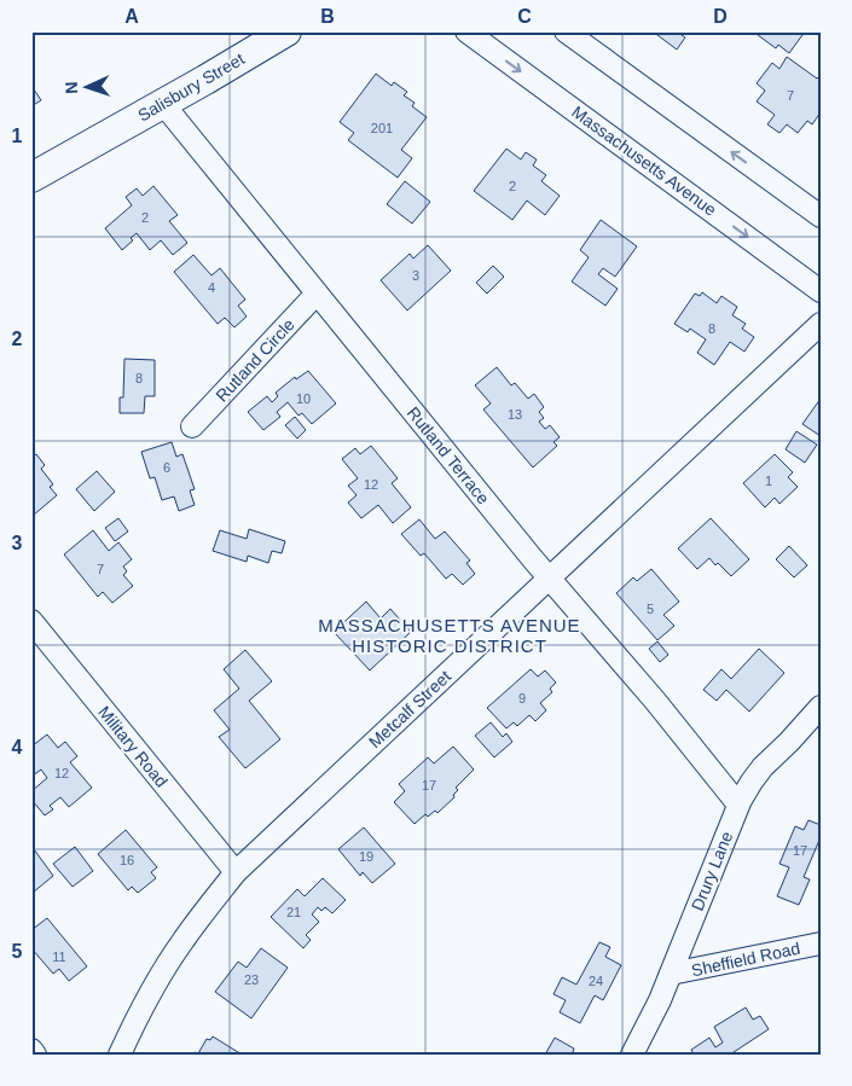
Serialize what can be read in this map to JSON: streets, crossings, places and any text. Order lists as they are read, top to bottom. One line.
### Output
{"streets":{"main road":["Salisbury Street"],"street":["Massachusetts Avenue","Rutland Circle","Rutland Terrace","Metcalf Street","Military Road","Drury Lane","Sheffield Road"]},"crossings":[["Salisbury Street","Rutland Terrace"],["Rutland Circle","Rutland Terrace"],["Rutland Terrace","Metcalf Street"],["Rutland Terrace","Drury Lane"],["Metcalf Street","Military Road"],["Drury Lane","Sheffield Road"]],"districts":["MASSACHUSETTS AVENUE HISTORIC DISTRICT"],"house_numbers":["7","201","2","2","3","4","8","8","10","13","6","1","12","7","5","9","12","17","17","19","16","21","11","23","24"],"north":"left","grid":{"columns":["A","B","C","D"],"rows":["1","2","3","4","5"]}}
